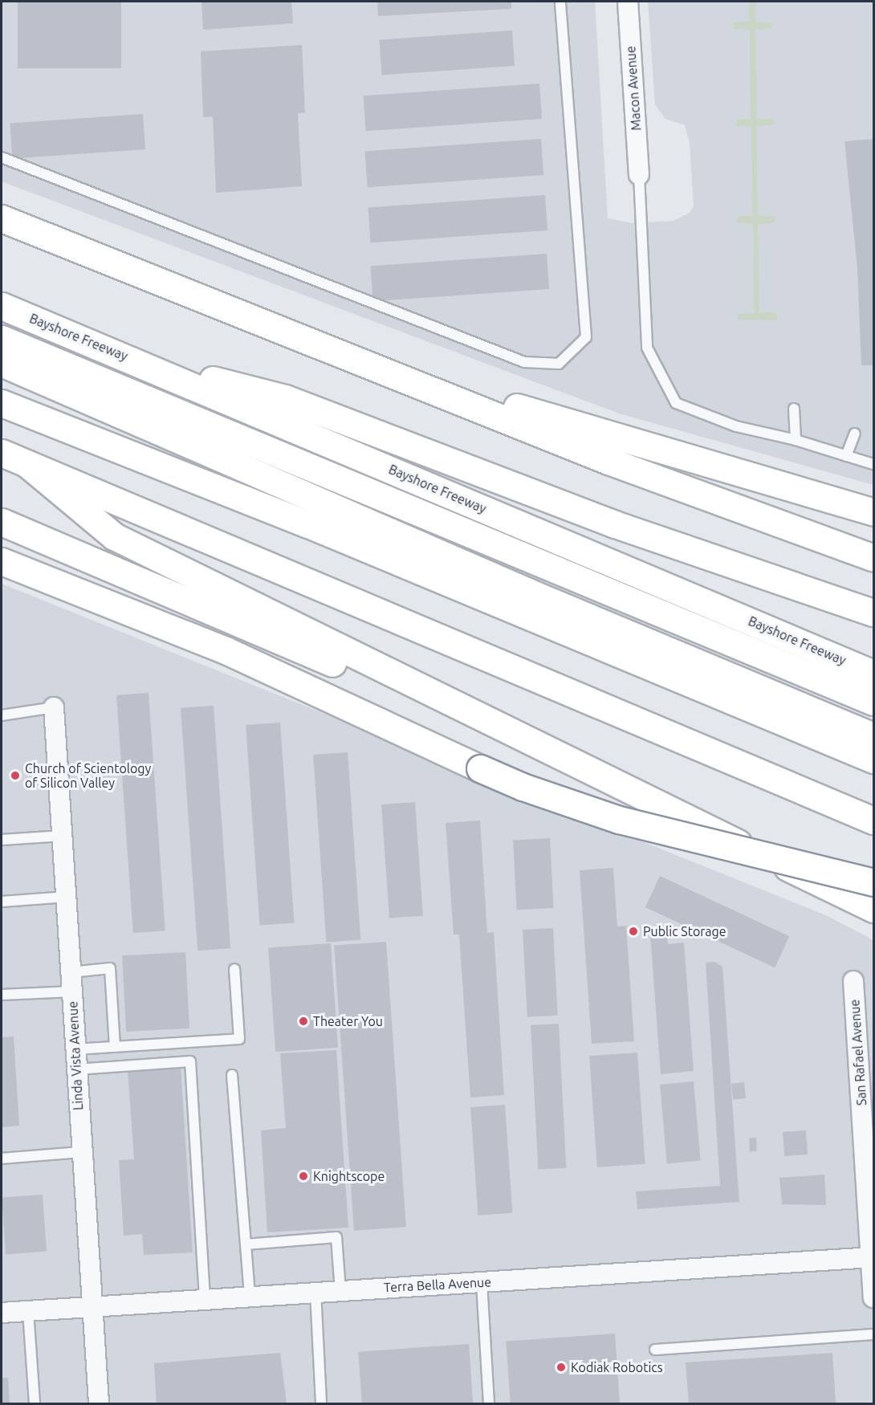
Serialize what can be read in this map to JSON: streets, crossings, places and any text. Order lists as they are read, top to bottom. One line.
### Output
{"streets":{"highway":["Bayshore Freeway"],"street":["Macon Avenue","San Rafael Avenue","Linda Vista Avenue","Terra Bella Avenue"]},"crossings":[["San Rafael Avenue","Terra Bella Avenue"],["Linda Vista Avenue","Terra Bella Avenue"]],"places":["Church of Scientology of Silicon Valley","Public Storage","Theater You","Knightscope","Kodiak Robotics"]}
